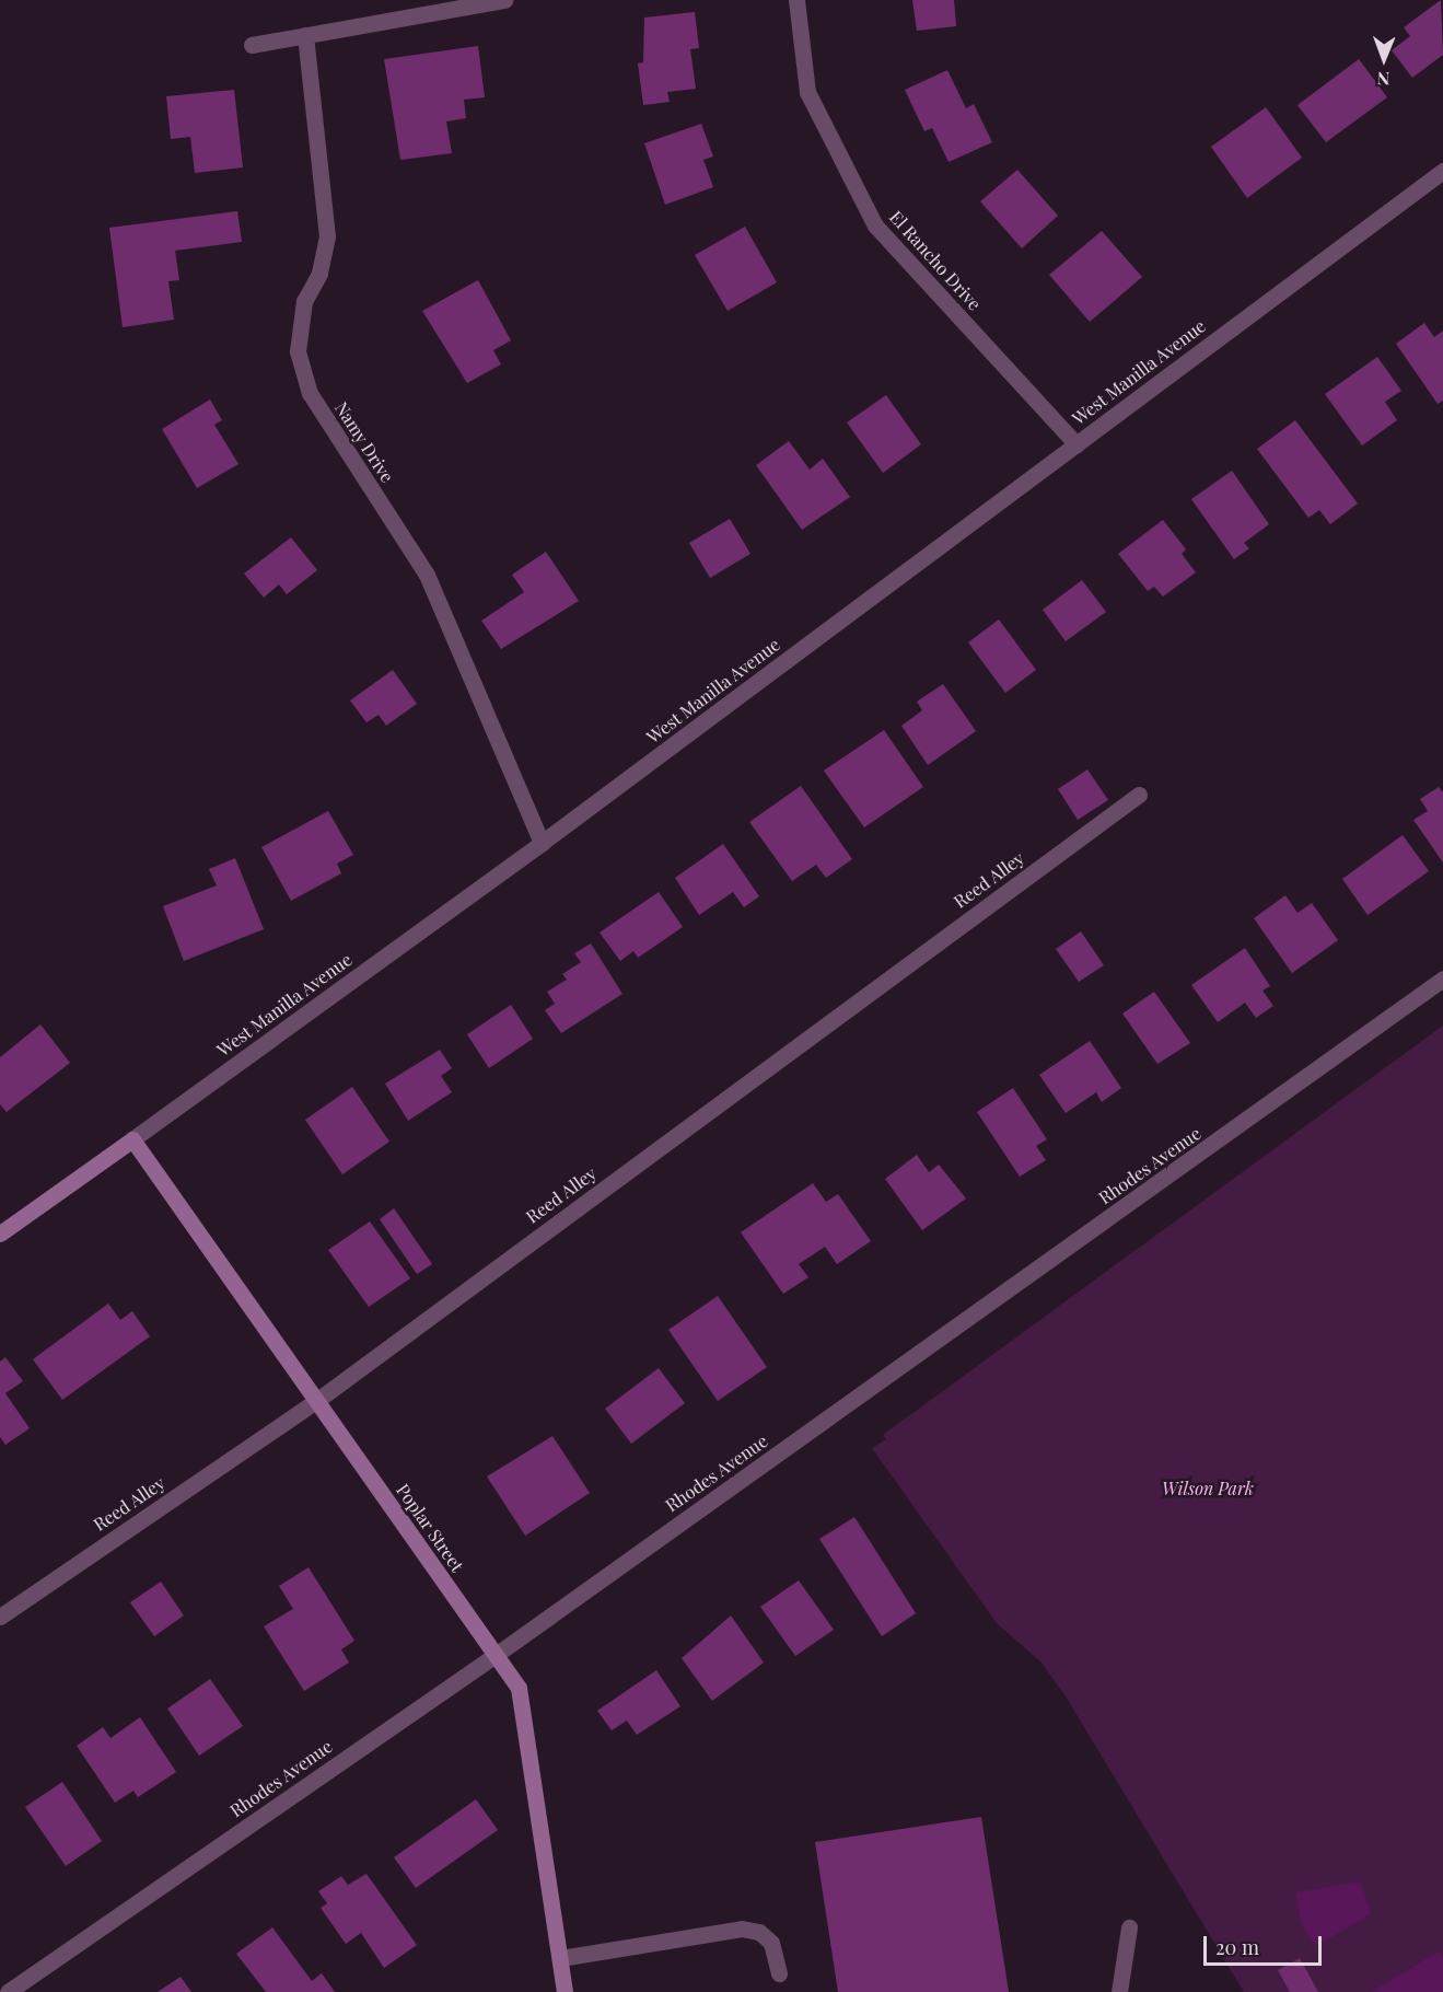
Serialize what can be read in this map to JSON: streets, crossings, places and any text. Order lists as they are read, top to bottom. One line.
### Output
{"streets":{"street":["El Rancho Drive","West Manilla Avenue","Namy Drive","Reed Alley","Rhodes Avenue","Poplar Street"]},"crossings":[["El Rancho Drive","West Manilla Avenue"],["West Manilla Avenue","Namy Drive"],["West Manilla Avenue","Poplar Street"],["Reed Alley","Poplar Street"],["Rhodes Avenue","Poplar Street"]],"parks":["Wilson Park"],"scale_bar":"20 m","north":"bottom"}
